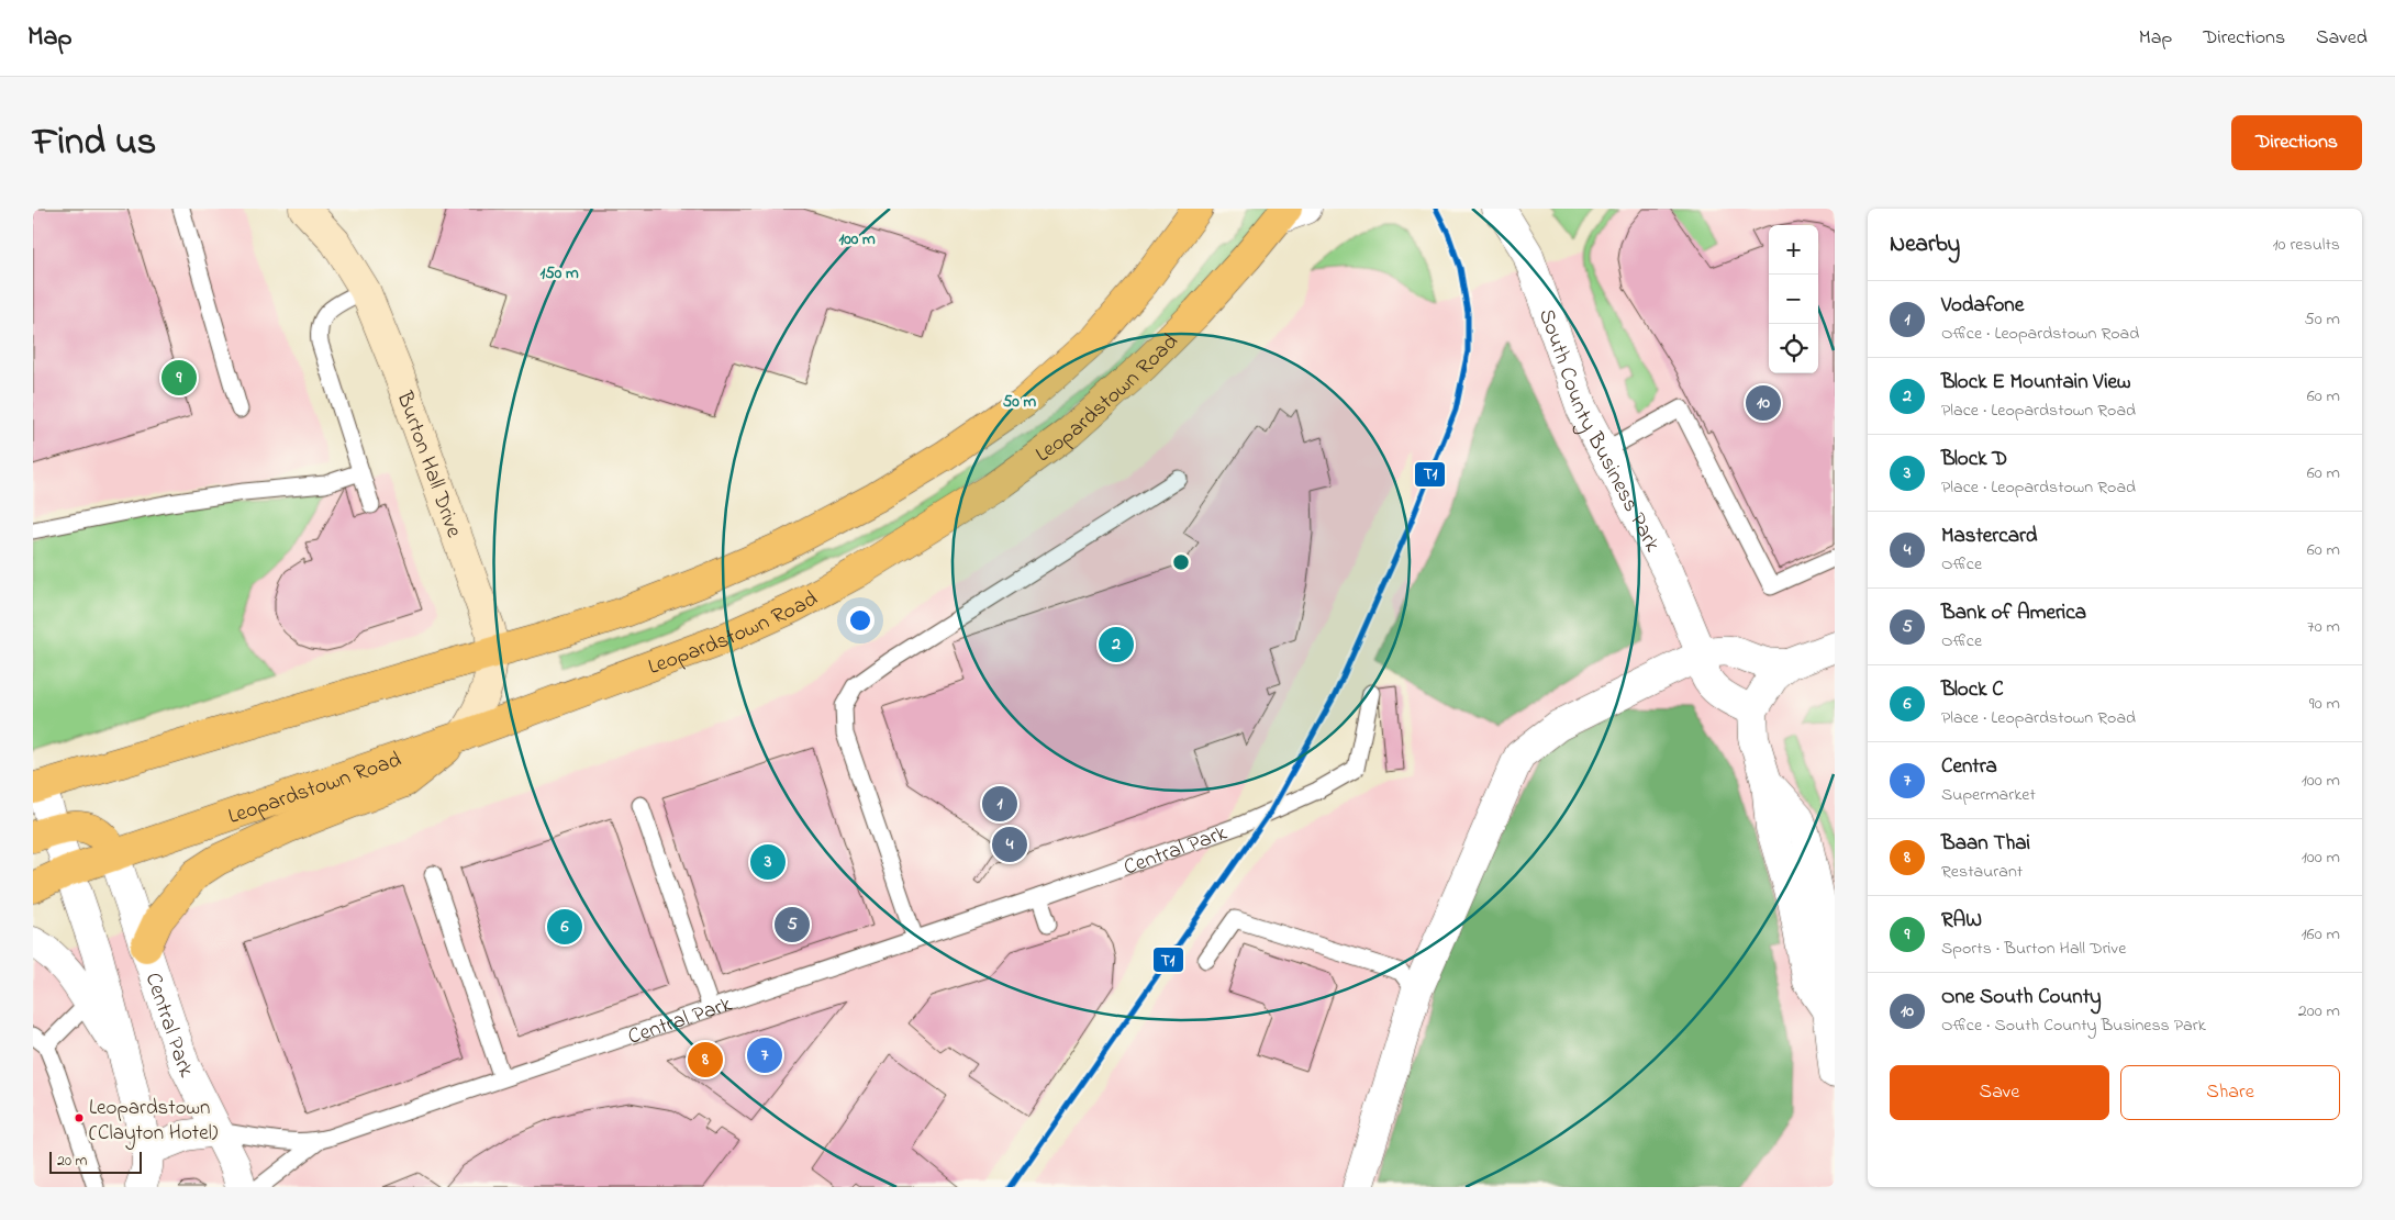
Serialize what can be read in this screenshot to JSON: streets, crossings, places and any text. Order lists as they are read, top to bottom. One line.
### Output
{"streets":{"highway":["Leopardstown Road"],"street":["South County Business Park","Burton Hall Drive","Central Park"]},"crossings":[["Leopardstown Road","Burton Hall Drive"],["Leopardstown Road","Central Park"]],"places":["Leopardstown (Clayton Hotel)"],"lines":["transit line T1"],"scale_bar":"20 m","page":{"header":"Map","nav":["Map","Directions","Saved"],"title":"Find us","buttons":["Directions",["Save","Share"]],"heading":["Nearby","10 results"],"map_buttons":["+","−"],"list":[{"mark":"1","name":"Vodafone","note":"Office · Leopardstown Road","value":"50 m"},{"mark":"2","name":"Block E Mountain View","note":"Place · Leopardstown Road","value":"60 m"},{"mark":"3","name":"Block D","note":"Place · Leopardstown Road","value":"60 m"},{"mark":"4","name":"Mastercard","note":"Office","value":"60 m"},{"mark":"5","name":"Bank of America","note":"Office","value":"70 m"},{"mark":"6","name":"Block C","note":"Place · Leopardstown Road","value":"90 m"},{"mark":"7","name":"Centra","note":"Supermarket","value":"100 m"},{"mark":"8","name":"Baan Thai","note":"Restaurant","value":"100 m"},{"mark":"9","name":"RAW","note":"Sports · Burton Hall Drive","value":"160 m"},{"mark":"10","name":"One South County","note":"Office · South County Business Park","value":"200 m"}],"pins":["9","10","2","1","4","3","5","6","7","8"],"scale":"20 m"},"rings":["100 m","150 m","50 m"]}
